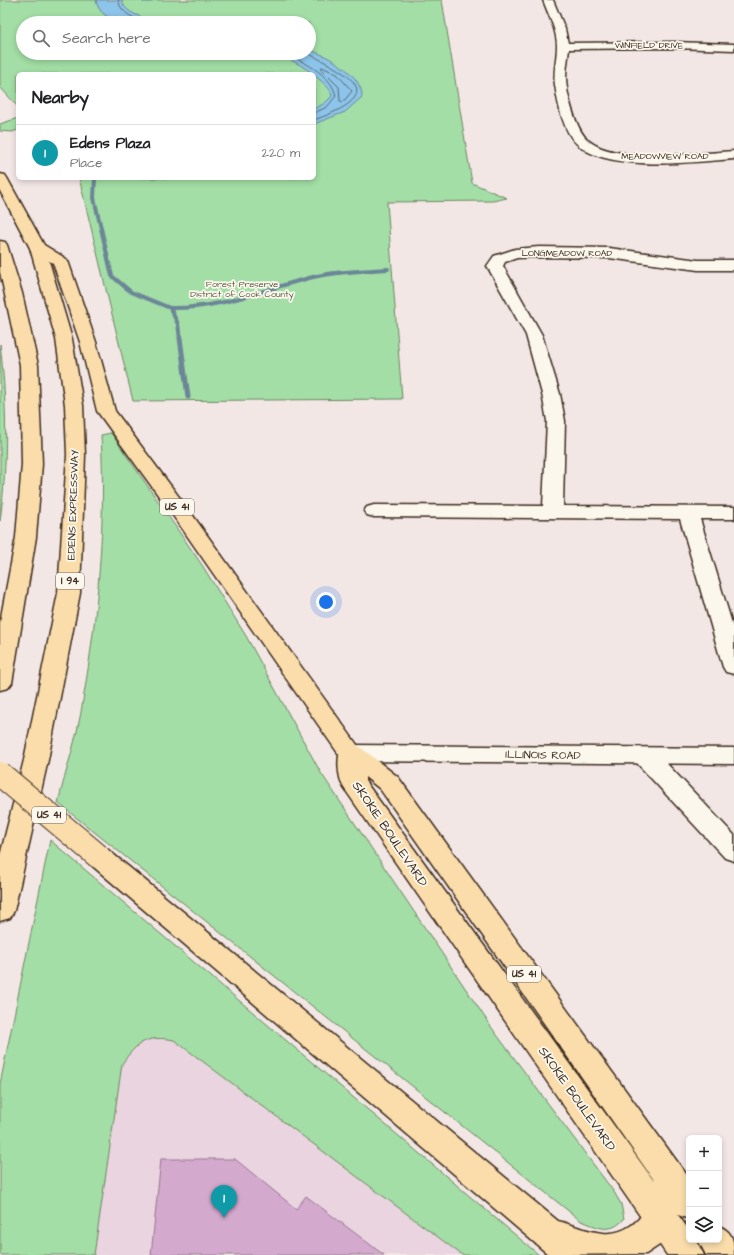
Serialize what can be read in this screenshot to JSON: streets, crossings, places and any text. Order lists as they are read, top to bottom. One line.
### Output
{"streets":{"main road":["EDENS EXPRESSWAY","US 41","I 94","SKOKIE BOULEVARD"],"street":["WINFIELD DRIVE","MEADOWVIEW ROAD","LONGMEADOW ROAD","ILLINOIS ROAD"]},"crossings":[["WINFIELD DRIVE","MEADOWVIEW ROAD"],["EDENS EXPRESSWAY","US 41"],["US 41","ILLINOIS ROAD"],["US 41","SKOKIE BOULEVARD"],["ILLINOIS ROAD","SKOKIE BOULEVARD"]],"parks":["Forest Preserve District of Cook County"],"page":{"search":"Search here","heading":"Nearby","list":[{"mark":"1","name":"Edens Plaza","note":"Place","value":"220 m"}],"map_buttons":["+","−"],"pins":"1"}}
